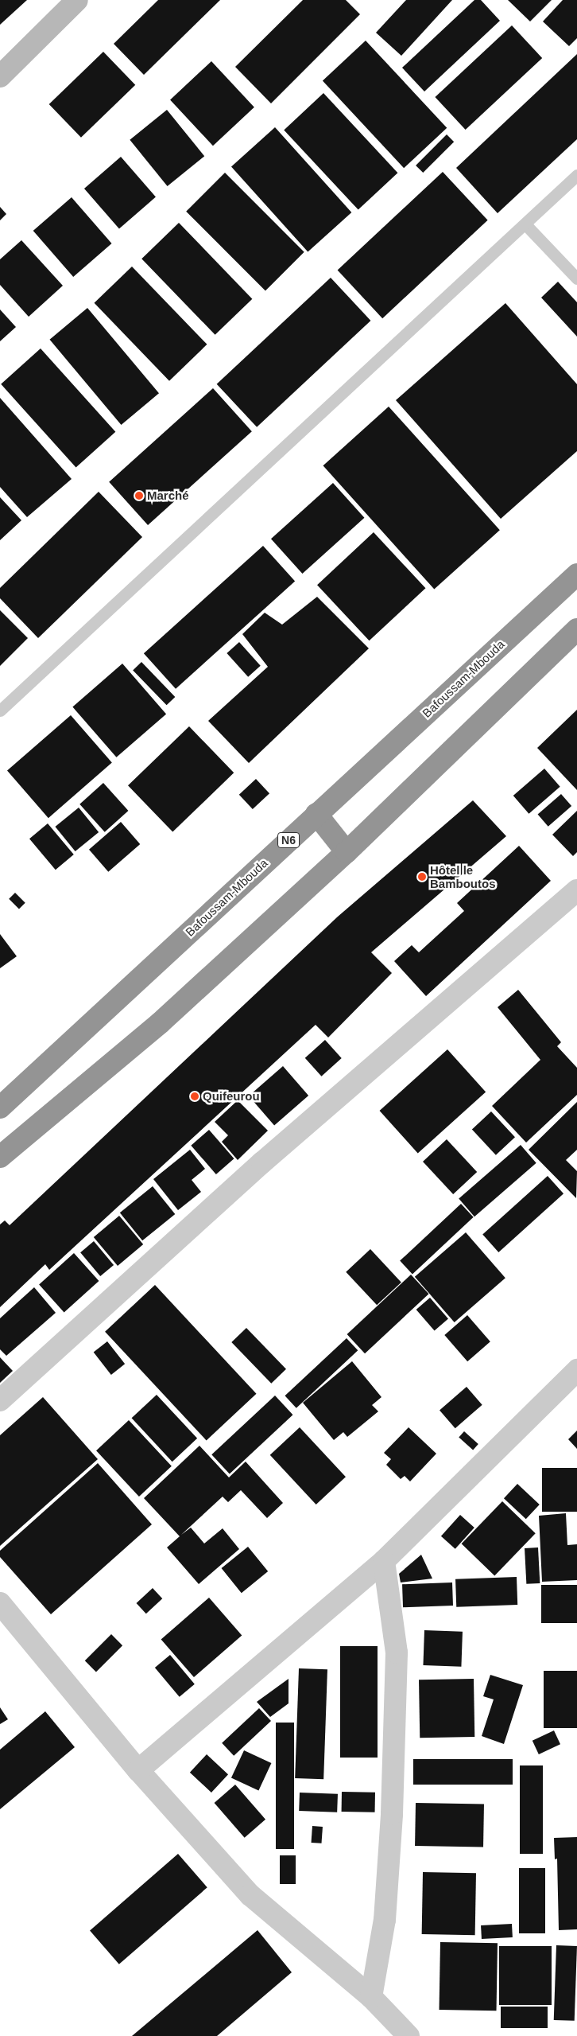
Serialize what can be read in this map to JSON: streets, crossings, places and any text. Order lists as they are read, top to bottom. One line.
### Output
{"streets":{"highway":["Bafoussam-Mbouda","N6"]},"places":["Marché","Hôtel le Bamboutos","Quifeurou"]}
